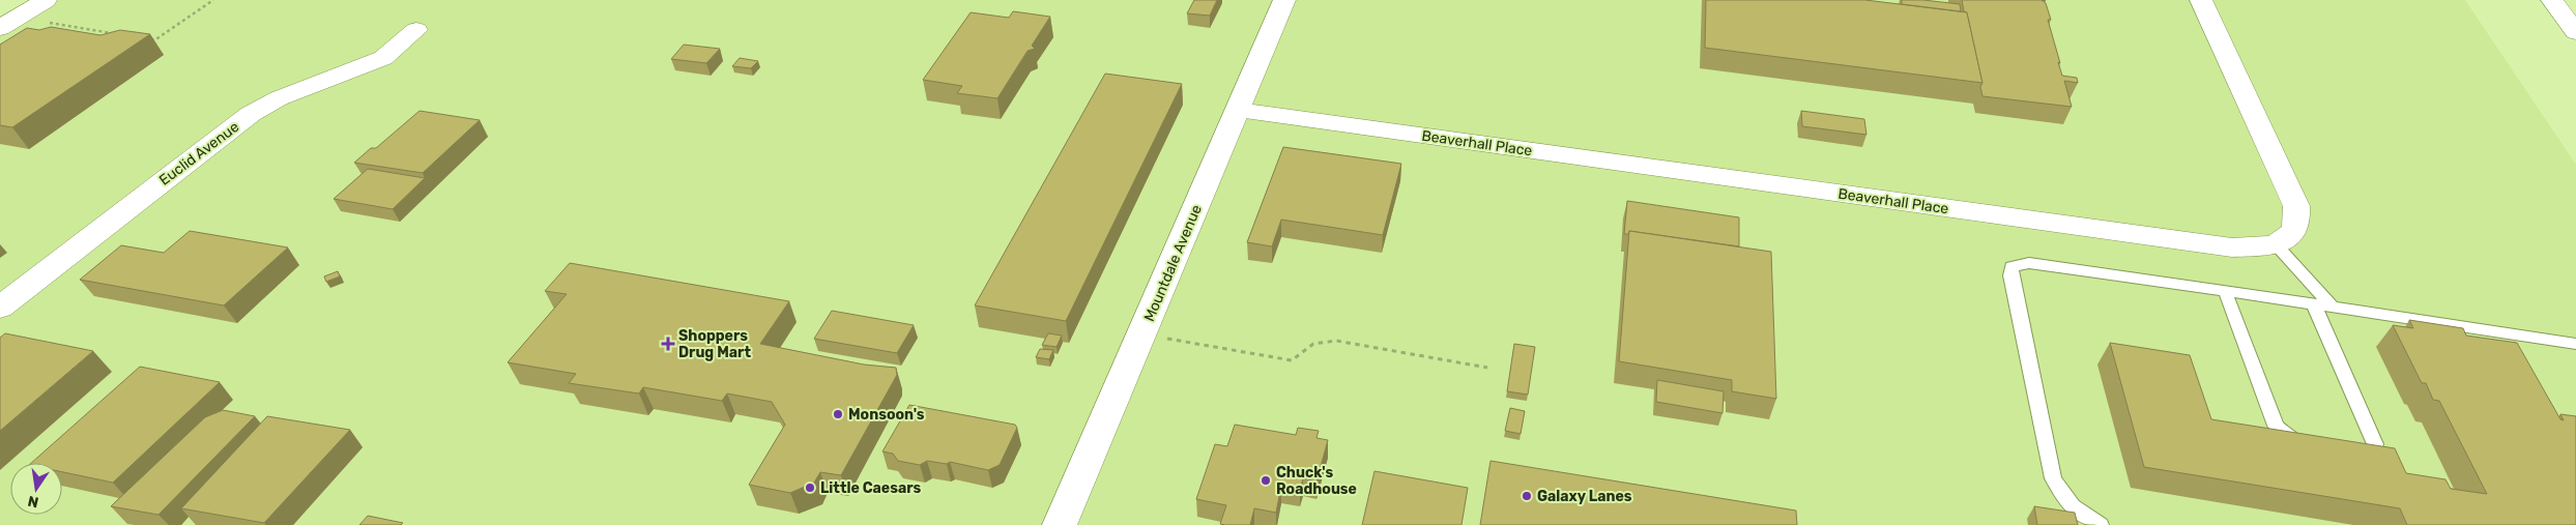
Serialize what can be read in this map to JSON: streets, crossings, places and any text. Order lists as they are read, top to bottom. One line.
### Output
{"streets":{"main road":["Beaverhall Place","Euclid Avenue","Mountdale Avenue"]},"crossings":[["Beaverhall Place","Mountdale Avenue"]],"places":{"health":["Shoppers Drug Mart"],"other":["Monsoon's","Chuck's Roadhouse","Little Caesars","Galaxy Lanes"]},"north":"bottom"}
